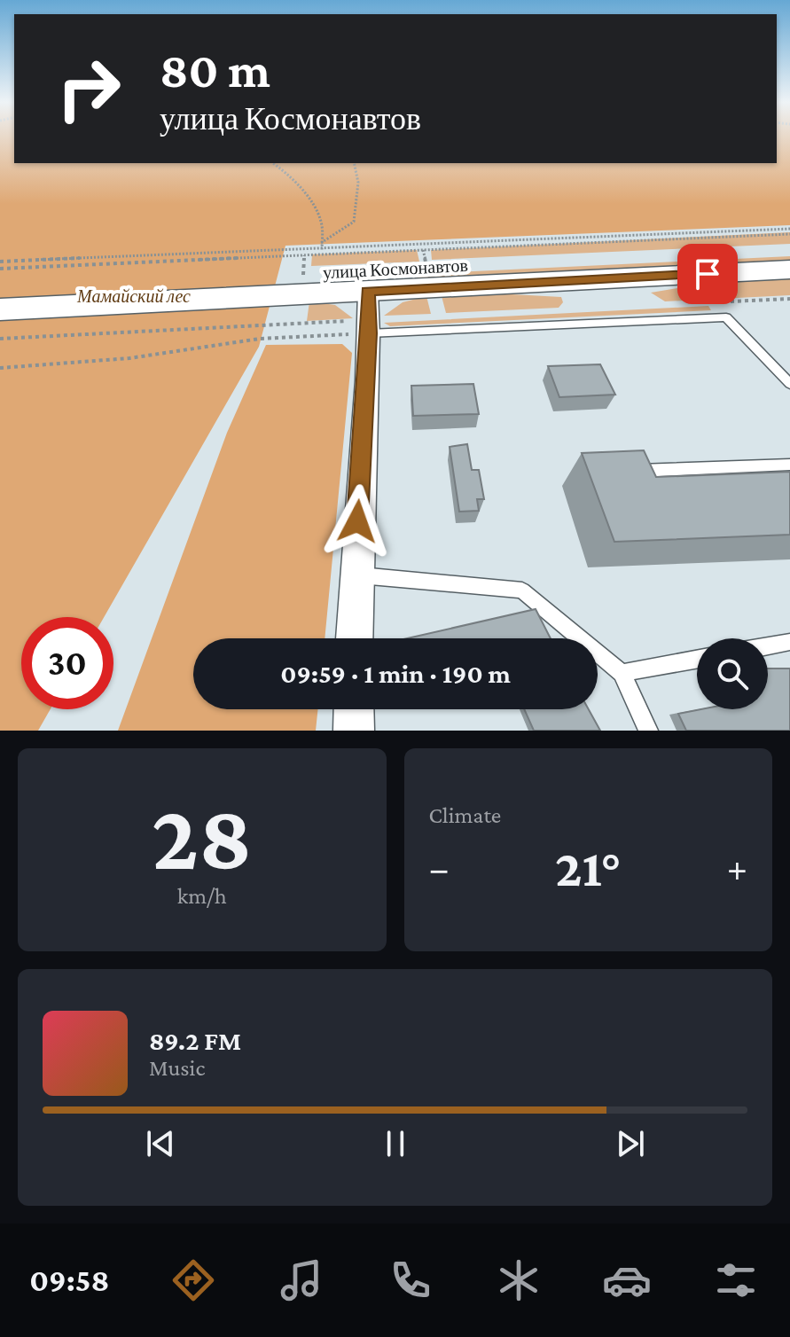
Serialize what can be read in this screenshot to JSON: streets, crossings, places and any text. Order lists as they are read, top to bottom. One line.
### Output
{"streets":{"main road":["улица Космонавтов"]},"parks":["Мамайский лес"],"page":{"turn":["80 m","улица Космонавтов"],"limit":"30","trip":"09:59 · 1 min · 190 m","tile":[["28","km/h"],"Climate"],"heat":["−","21°","+"],"song":["89.2 FM","Music"],"tabs":"09:58"}}
